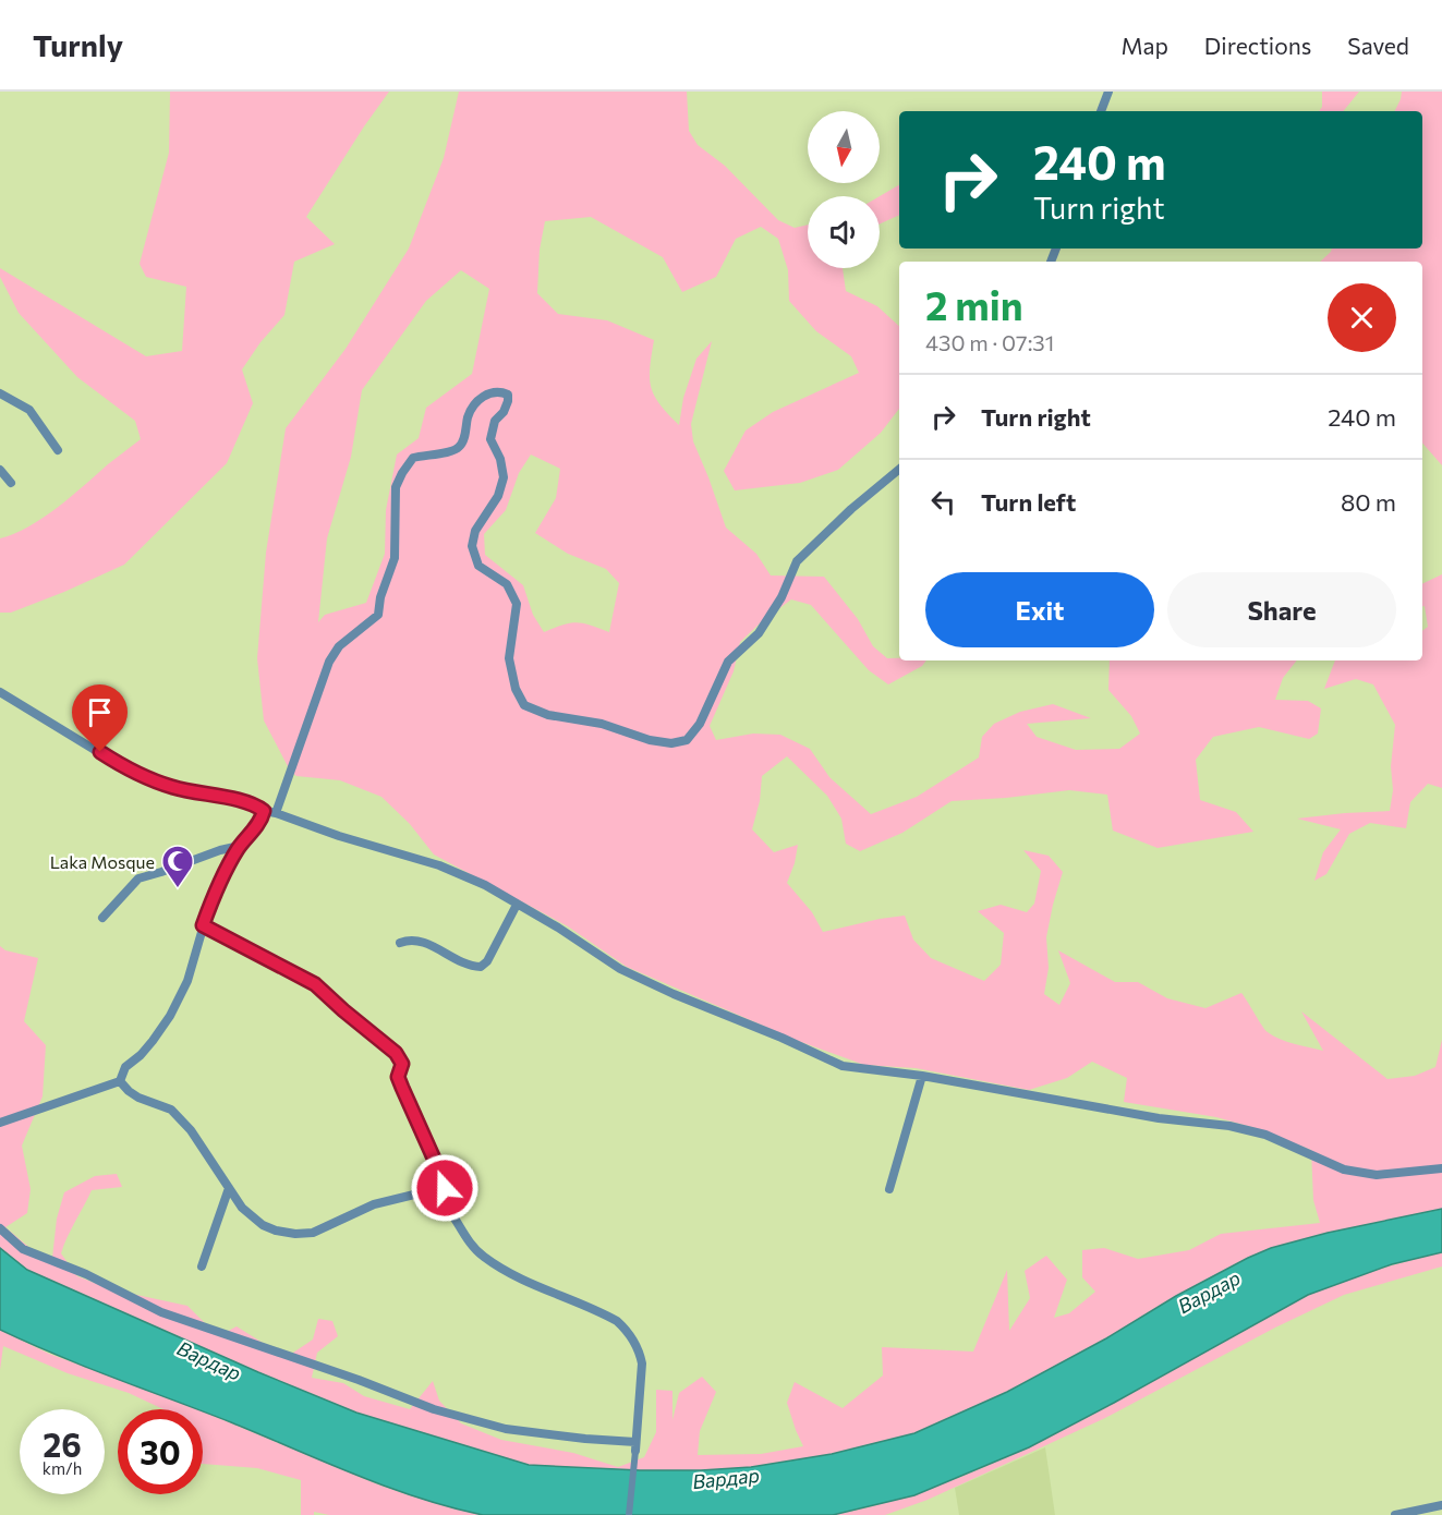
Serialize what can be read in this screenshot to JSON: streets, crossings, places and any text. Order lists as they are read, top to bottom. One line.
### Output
{"water":["Вардар"],"places":{"mosque":["Laka Mosque"]},"north":"bottom","page":{"header":"Turnly","nav":["Map","Directions","Saved"],"turn":["240 m","Turn right"],"heading":["2 min","430 m · 07:31"],"list":[{"name":"Turn right","value":"240 m"},{"name":"Turn left","value":"80 m"}],"buttons":["Exit","Share"],"speed":"26 km/h","limit":"30"}}
